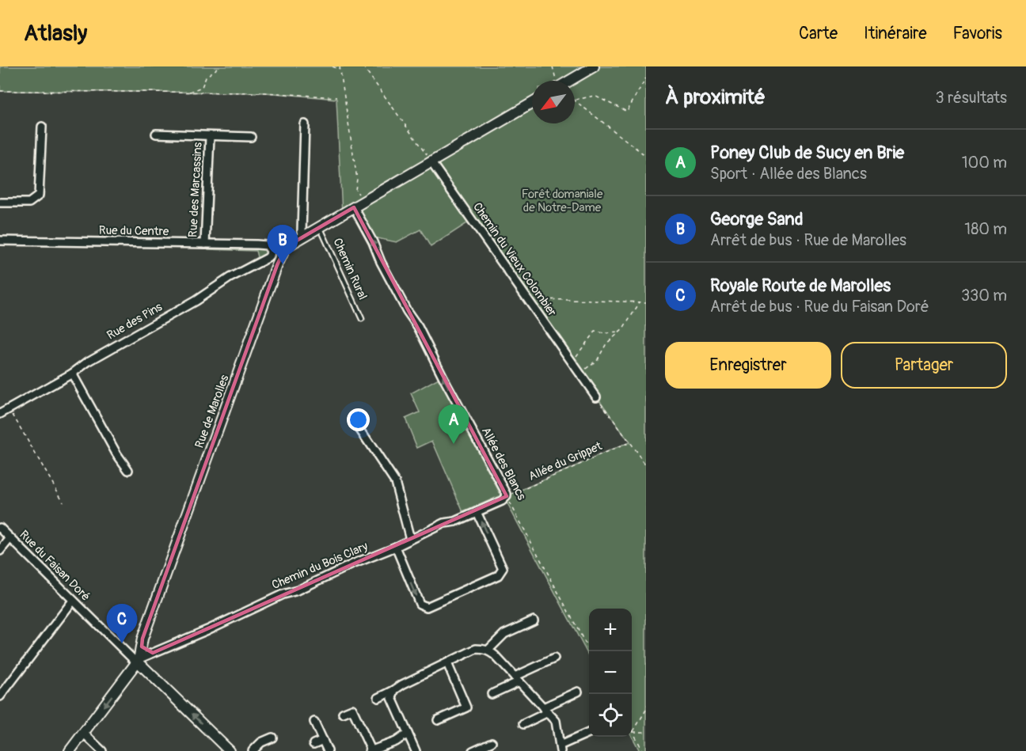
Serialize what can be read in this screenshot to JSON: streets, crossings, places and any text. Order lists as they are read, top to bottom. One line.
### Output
{"streets":{"street":["Rue des Marcassins","Rue du Centre","Chemin du Vieux Colombier","Rue des Pins","Rue de Marolles","Allée des Blancs","Rue du Faisan Doré","Chemin du Bois Clary"],"lane":["Chemin Rural"],"path":["Allée du Grippet"]},"crossings":[["Rue des Marcassins","Rue du Centre"],["Rue du Centre","Rue des Pins"],["Chemin du Vieux Colombier","Rue de Marolles"],["Chemin Rural","Rue de Marolles"],["Rue de Marolles","Allée des Blancs"],["Rue de Marolles","Rue du Faisan Doré"],["Rue de Marolles","Chemin du Bois Clary"],["Allée du Grippet","Allée des Blancs"],["Allée du Grippet","Chemin du Bois Clary"],["Allée des Blancs","Chemin du Bois Clary"],["Rue du Faisan Doré","Chemin du Bois Clary"]],"one_way":["Allée des Blancs","Rue du Faisan Doré"],"parks":["Forêt domaniale de Notre-Dame"],"north":"bottom left","page":{"header":"Atlasly","nav":["Carte","Itinéraire","Favoris"],"heading":["À proximité","3 résultats"],"list":[{"mark":"A","name":"Poney Club de Sucy en Brie","note":"Sport · Allée des Blancs","value":"100 m"},{"mark":"B","name":"George Sand","note":"Arrêt de bus · Rue de Marolles","value":"180 m"},{"mark":"C","name":"Royale Route de Marolles","note":"Arrêt de bus · Rue du Faisan Doré","value":"330 m"}],"pins":["B","A","C"],"buttons":["Enregistrer","Partager"],"map_buttons":["+","−"]}}
